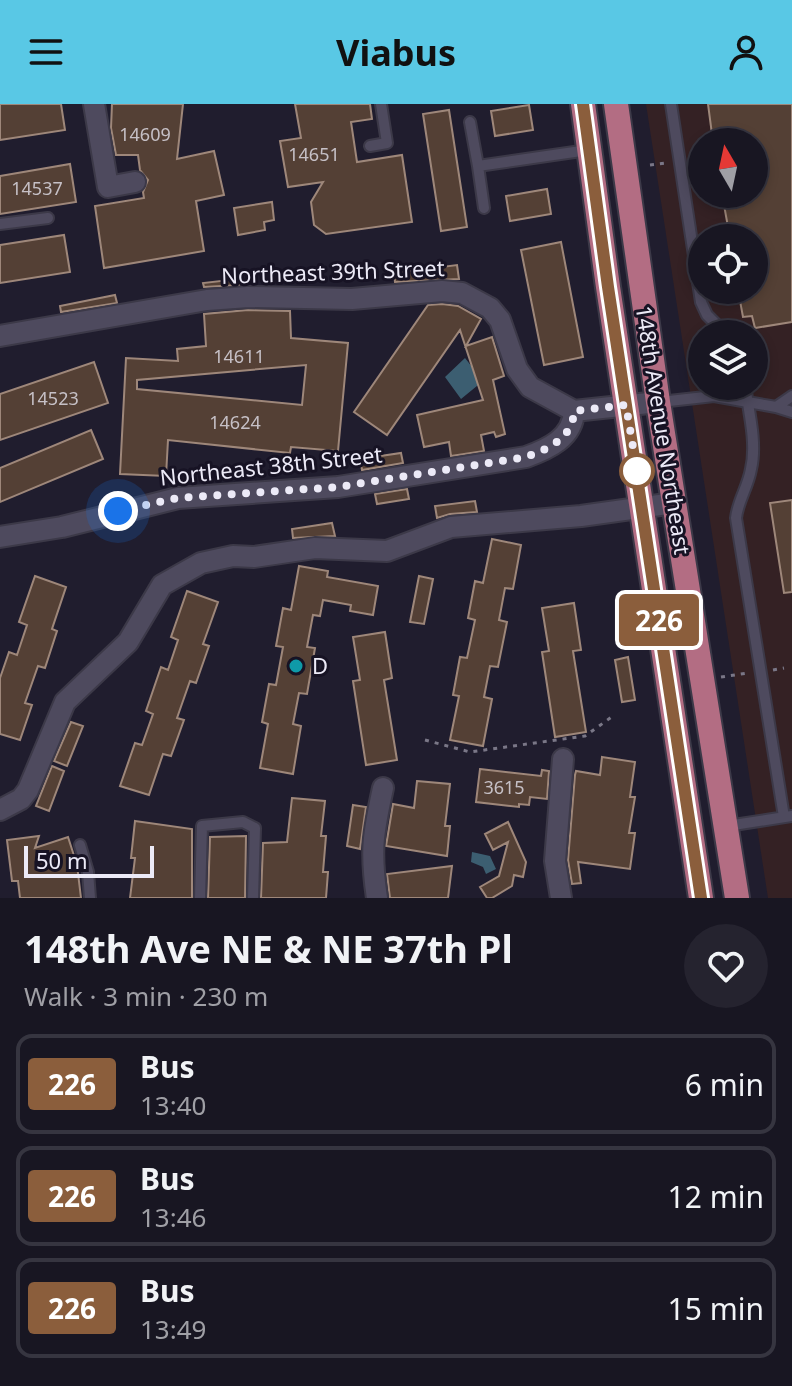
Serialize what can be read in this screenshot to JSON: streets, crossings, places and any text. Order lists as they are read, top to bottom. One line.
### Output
{"streets":{"main road":["148th Avenue Northeast"],"street":["Northeast 39th Street","Northeast 38th Street"]},"crossings":[["Northeast 39th Street","Northeast 38th Street"]],"places":["D"],"lines":["bus line 226"],"house_numbers":["14609","14651","14537","14611","14523","14624","3615"],"scale_bar":"50 m","north":"top","page":{"header":"Viabus","on_map":"226","scale":"50 m","heading":["148th Ave NE & NE 37th Pl","Walk · 3 min · 230 m"],"list":[{"mark":"226","name":"Bus","note":"13:40","value":"6 min"},{"mark":"226","name":"Bus","note":"13:46","value":"12 min"},{"mark":"226","name":"Bus","note":"13:49","value":"15 min"}]}}
